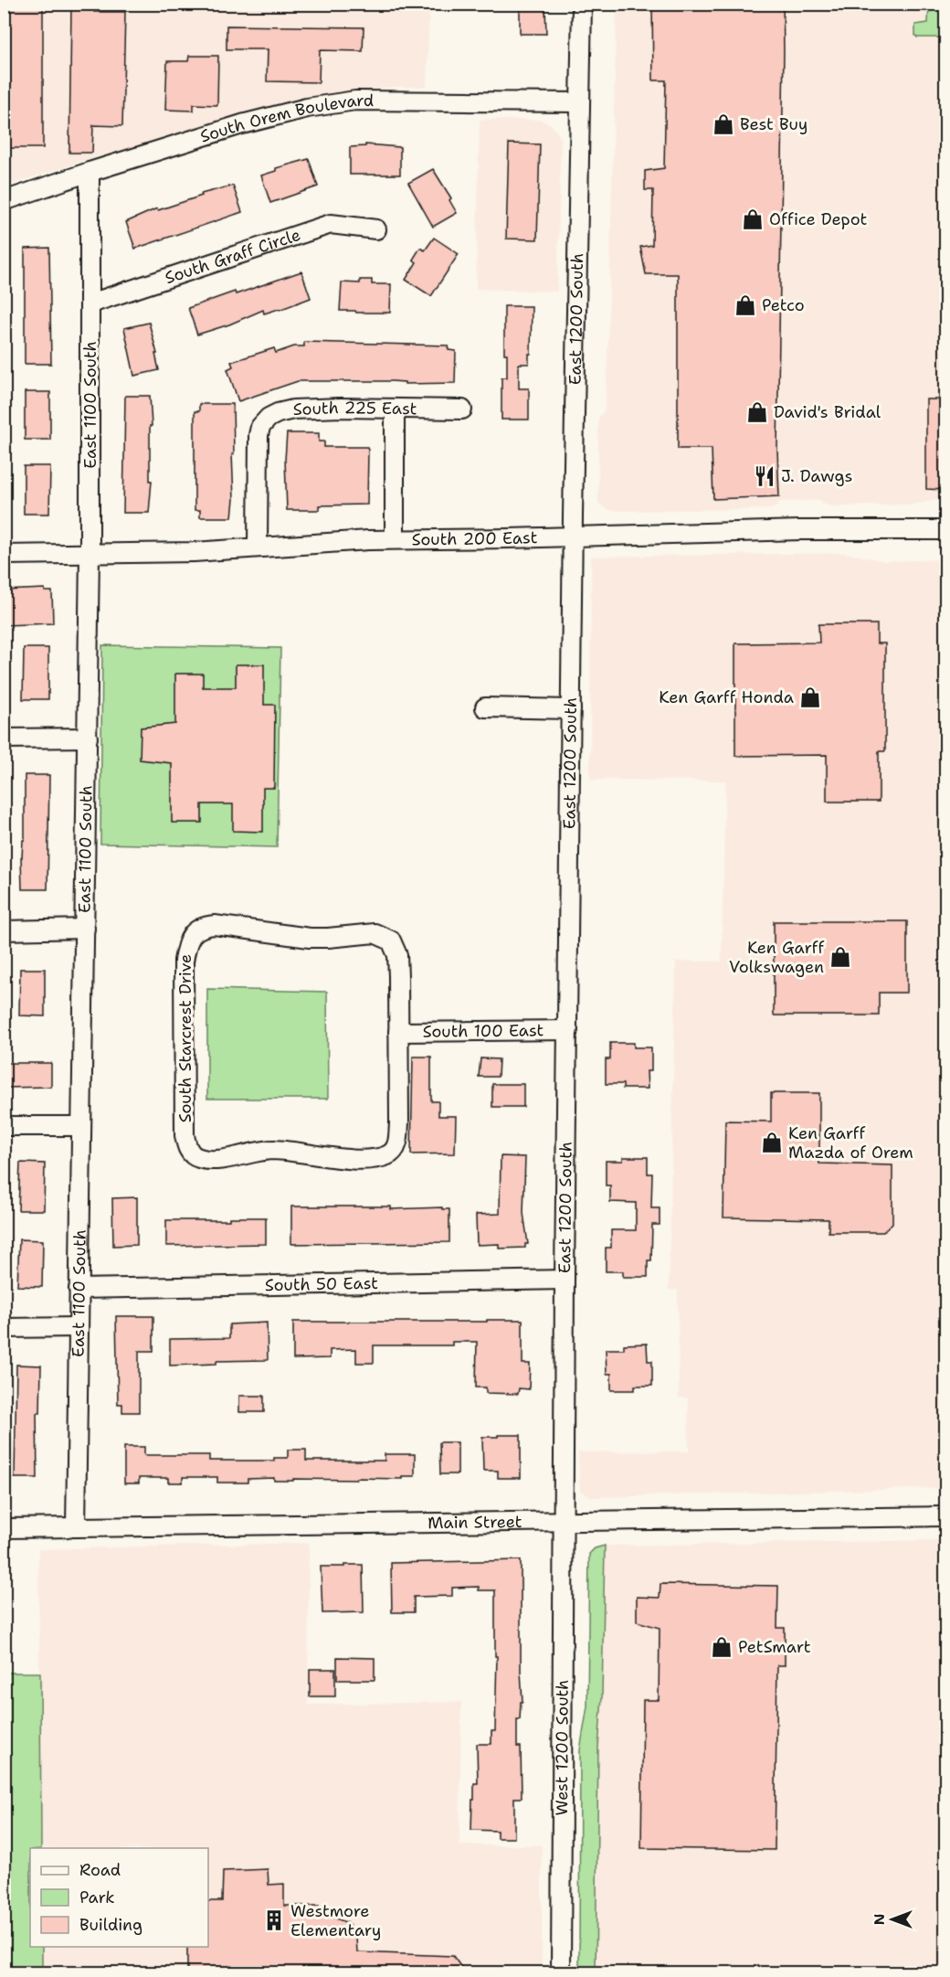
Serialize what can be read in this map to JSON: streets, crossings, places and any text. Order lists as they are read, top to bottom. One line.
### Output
{"streets":{"street":["South Orem Boulevard","South Graff Circle","East 1200 South","East 1100 South","South 225 East","South 200 East","South 100 East","South Starcrest Drive","South 50 East","Main Street","West 1200 South"]},"crossings":[["South Orem Boulevard","East 1200 South"],["South Orem Boulevard","East 1100 South"],["South Graff Circle","East 1100 South"],["East 1200 South","South 200 East"],["East 1200 South","South 100 East"],["East 1200 South","South 50 East"],["East 1200 South","Main Street"],["East 1200 South","West 1200 South"],["East 1100 South","South 200 East"],["East 1100 South","South 50 East"],["East 1100 South","Main Street"],["South 225 East","South 200 East"],["South 100 East","South Starcrest Drive"],["Main Street","West 1200 South"]],"places":{"shop":["Best Buy","Office Depot","Petco","David's Bridal","Ken Garff Honda","Ken Garff Volkswagen","Ken Garff Mazda of Orem","PetSmart"],"restaurant":["J. Dawgs"],"building":["Westmore Elementary"]},"legend":["Road","Park","Building"],"north":"left"}
